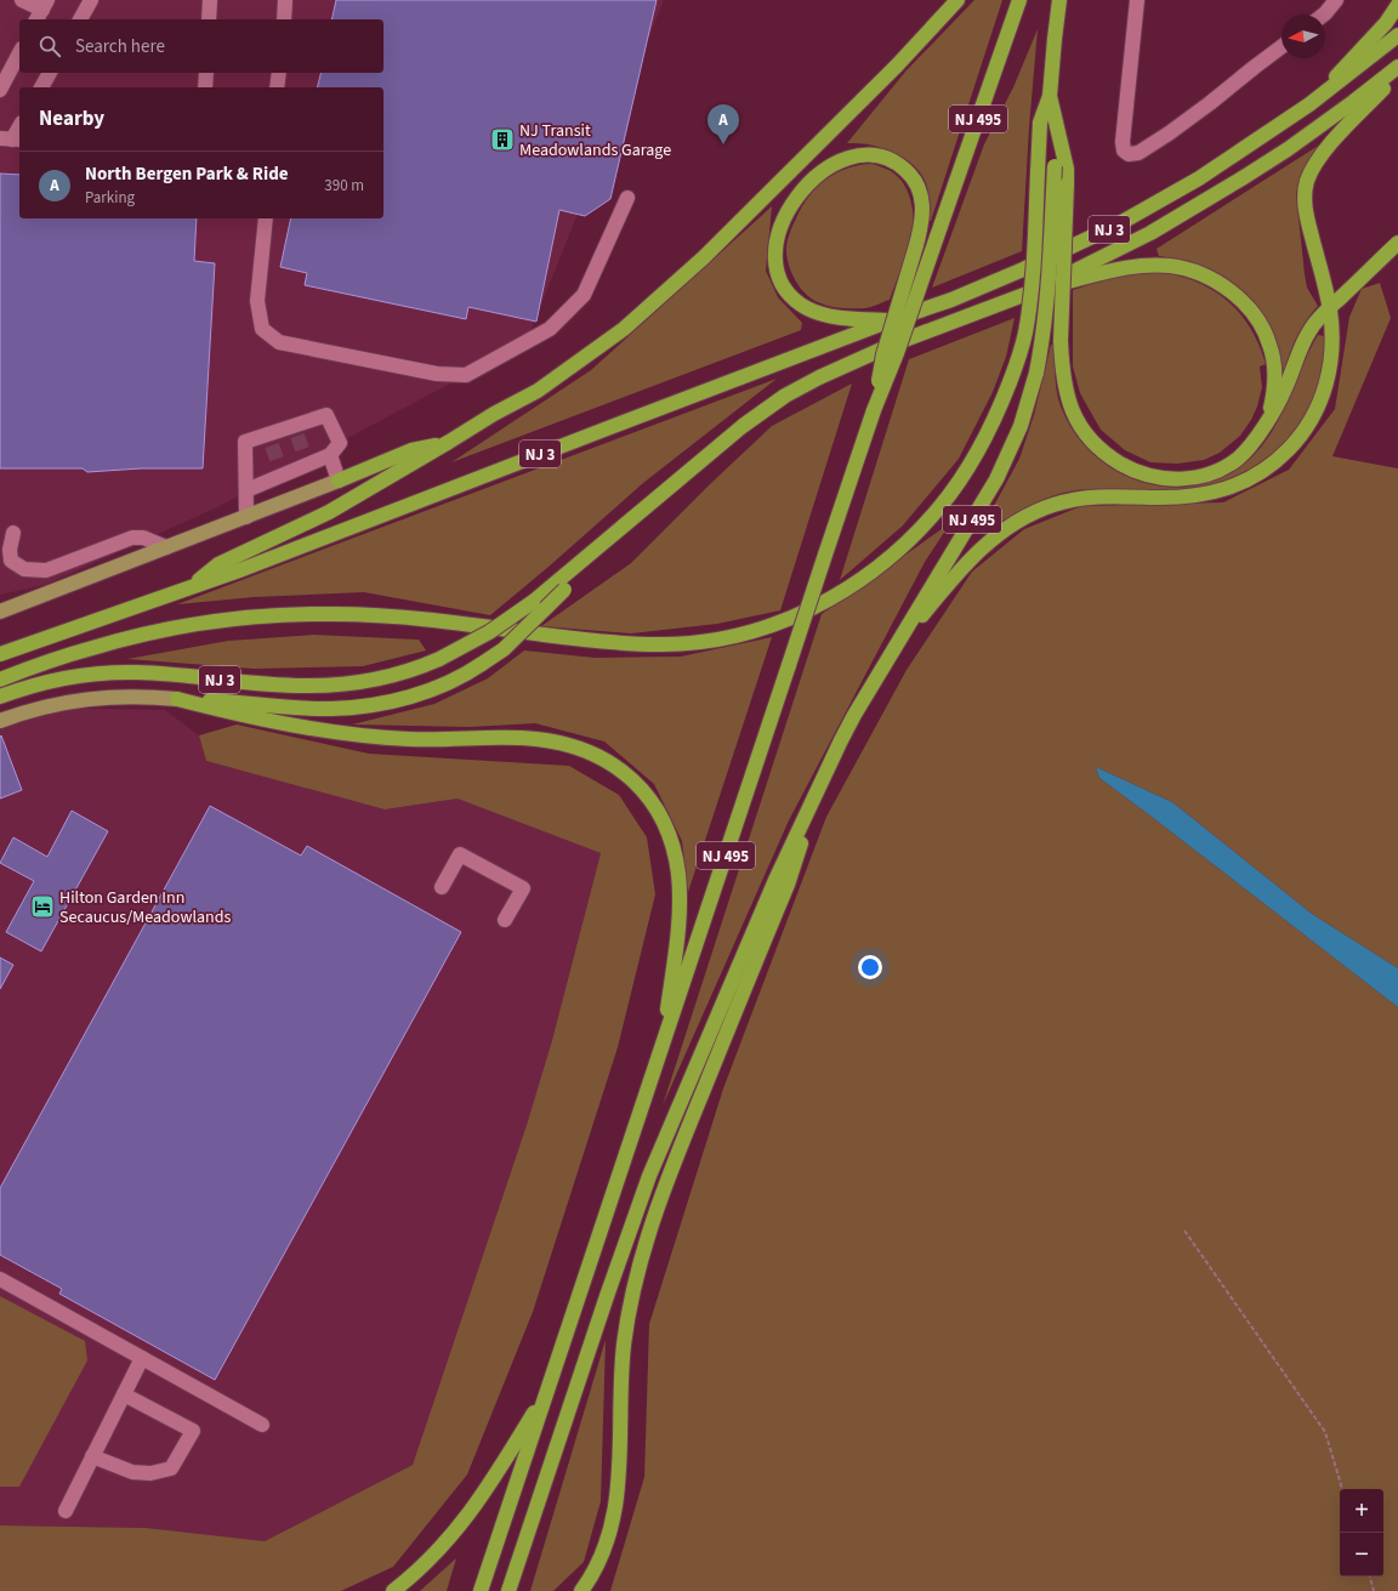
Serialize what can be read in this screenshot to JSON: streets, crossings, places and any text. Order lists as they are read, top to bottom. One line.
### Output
{"streets":{"highway":["NJ 495","NJ 3"]},"places":{"building":["NJ Transit Meadowlands Garage"],"hotel":["Hilton Garden Inn Secaucus/Meadowlands"]},"north":"left","page":{"search":"Search here","heading":"Nearby","pins":"A","list":[{"mark":"A","name":"North Bergen Park & Ride","note":"Parking","value":"390 m"}],"map_buttons":["+","−"]}}
